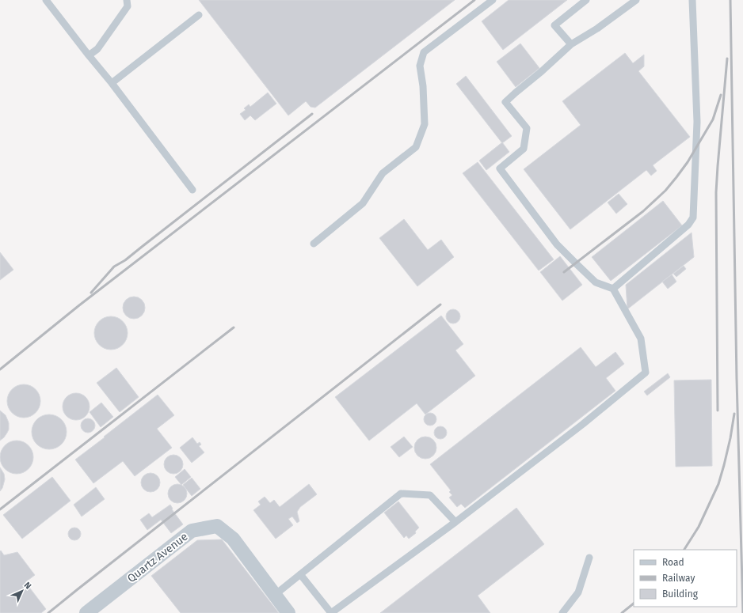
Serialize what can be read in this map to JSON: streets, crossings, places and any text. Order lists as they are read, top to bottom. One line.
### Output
{"streets":{"street":["Quartz Avenue"]},"legend":["Road","Railway","Building"],"north":"top right"}
